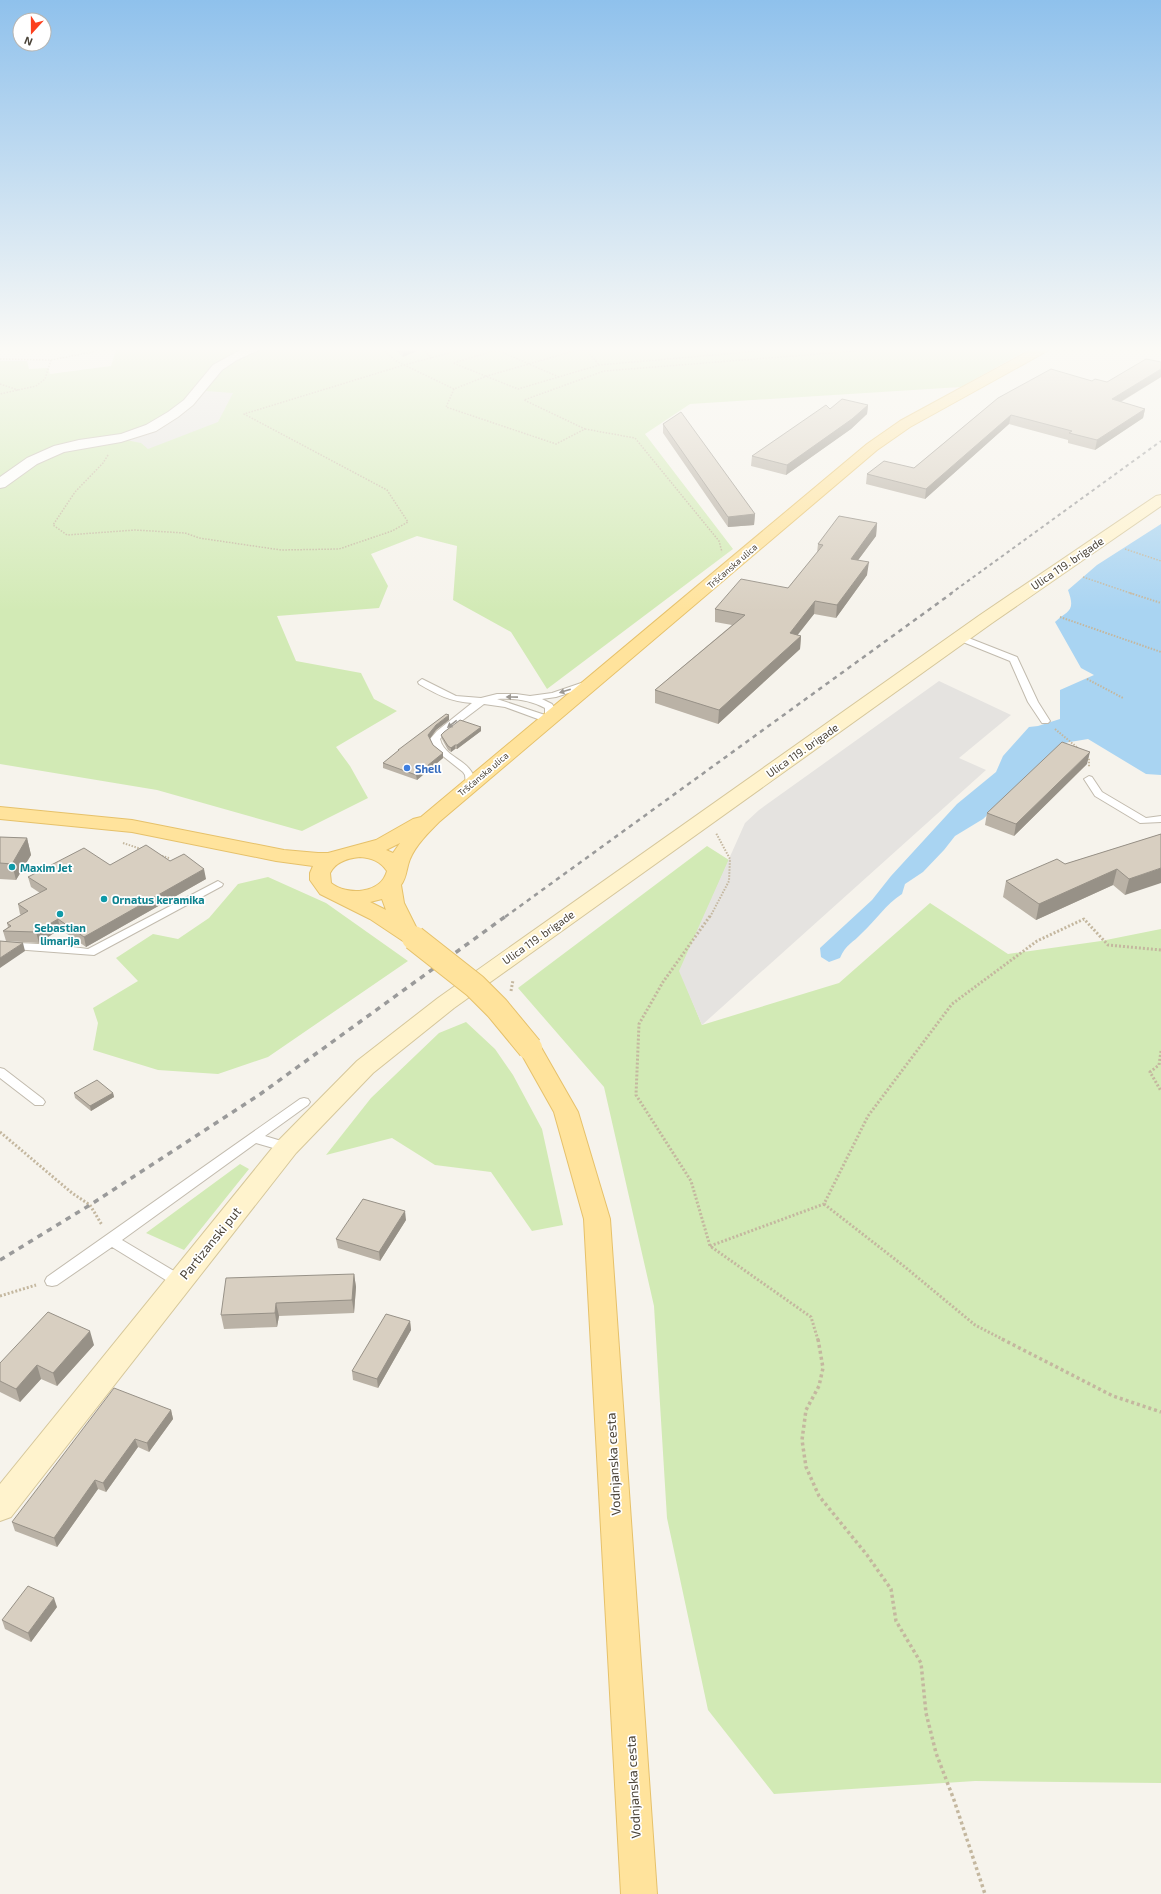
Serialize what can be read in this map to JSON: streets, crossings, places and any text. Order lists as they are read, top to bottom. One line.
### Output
{"streets":{"main road":["Ulica 119. brigade","Tršćanska ulica","Partizanski put","Vodnjanska cesta"]},"crossings":[["Ulica 119. brigade","Partizanski put"]],"places":["Shell","Maxim Jet","Ornatus keramika","Sebastian limarija"],"north":"bottom"}
